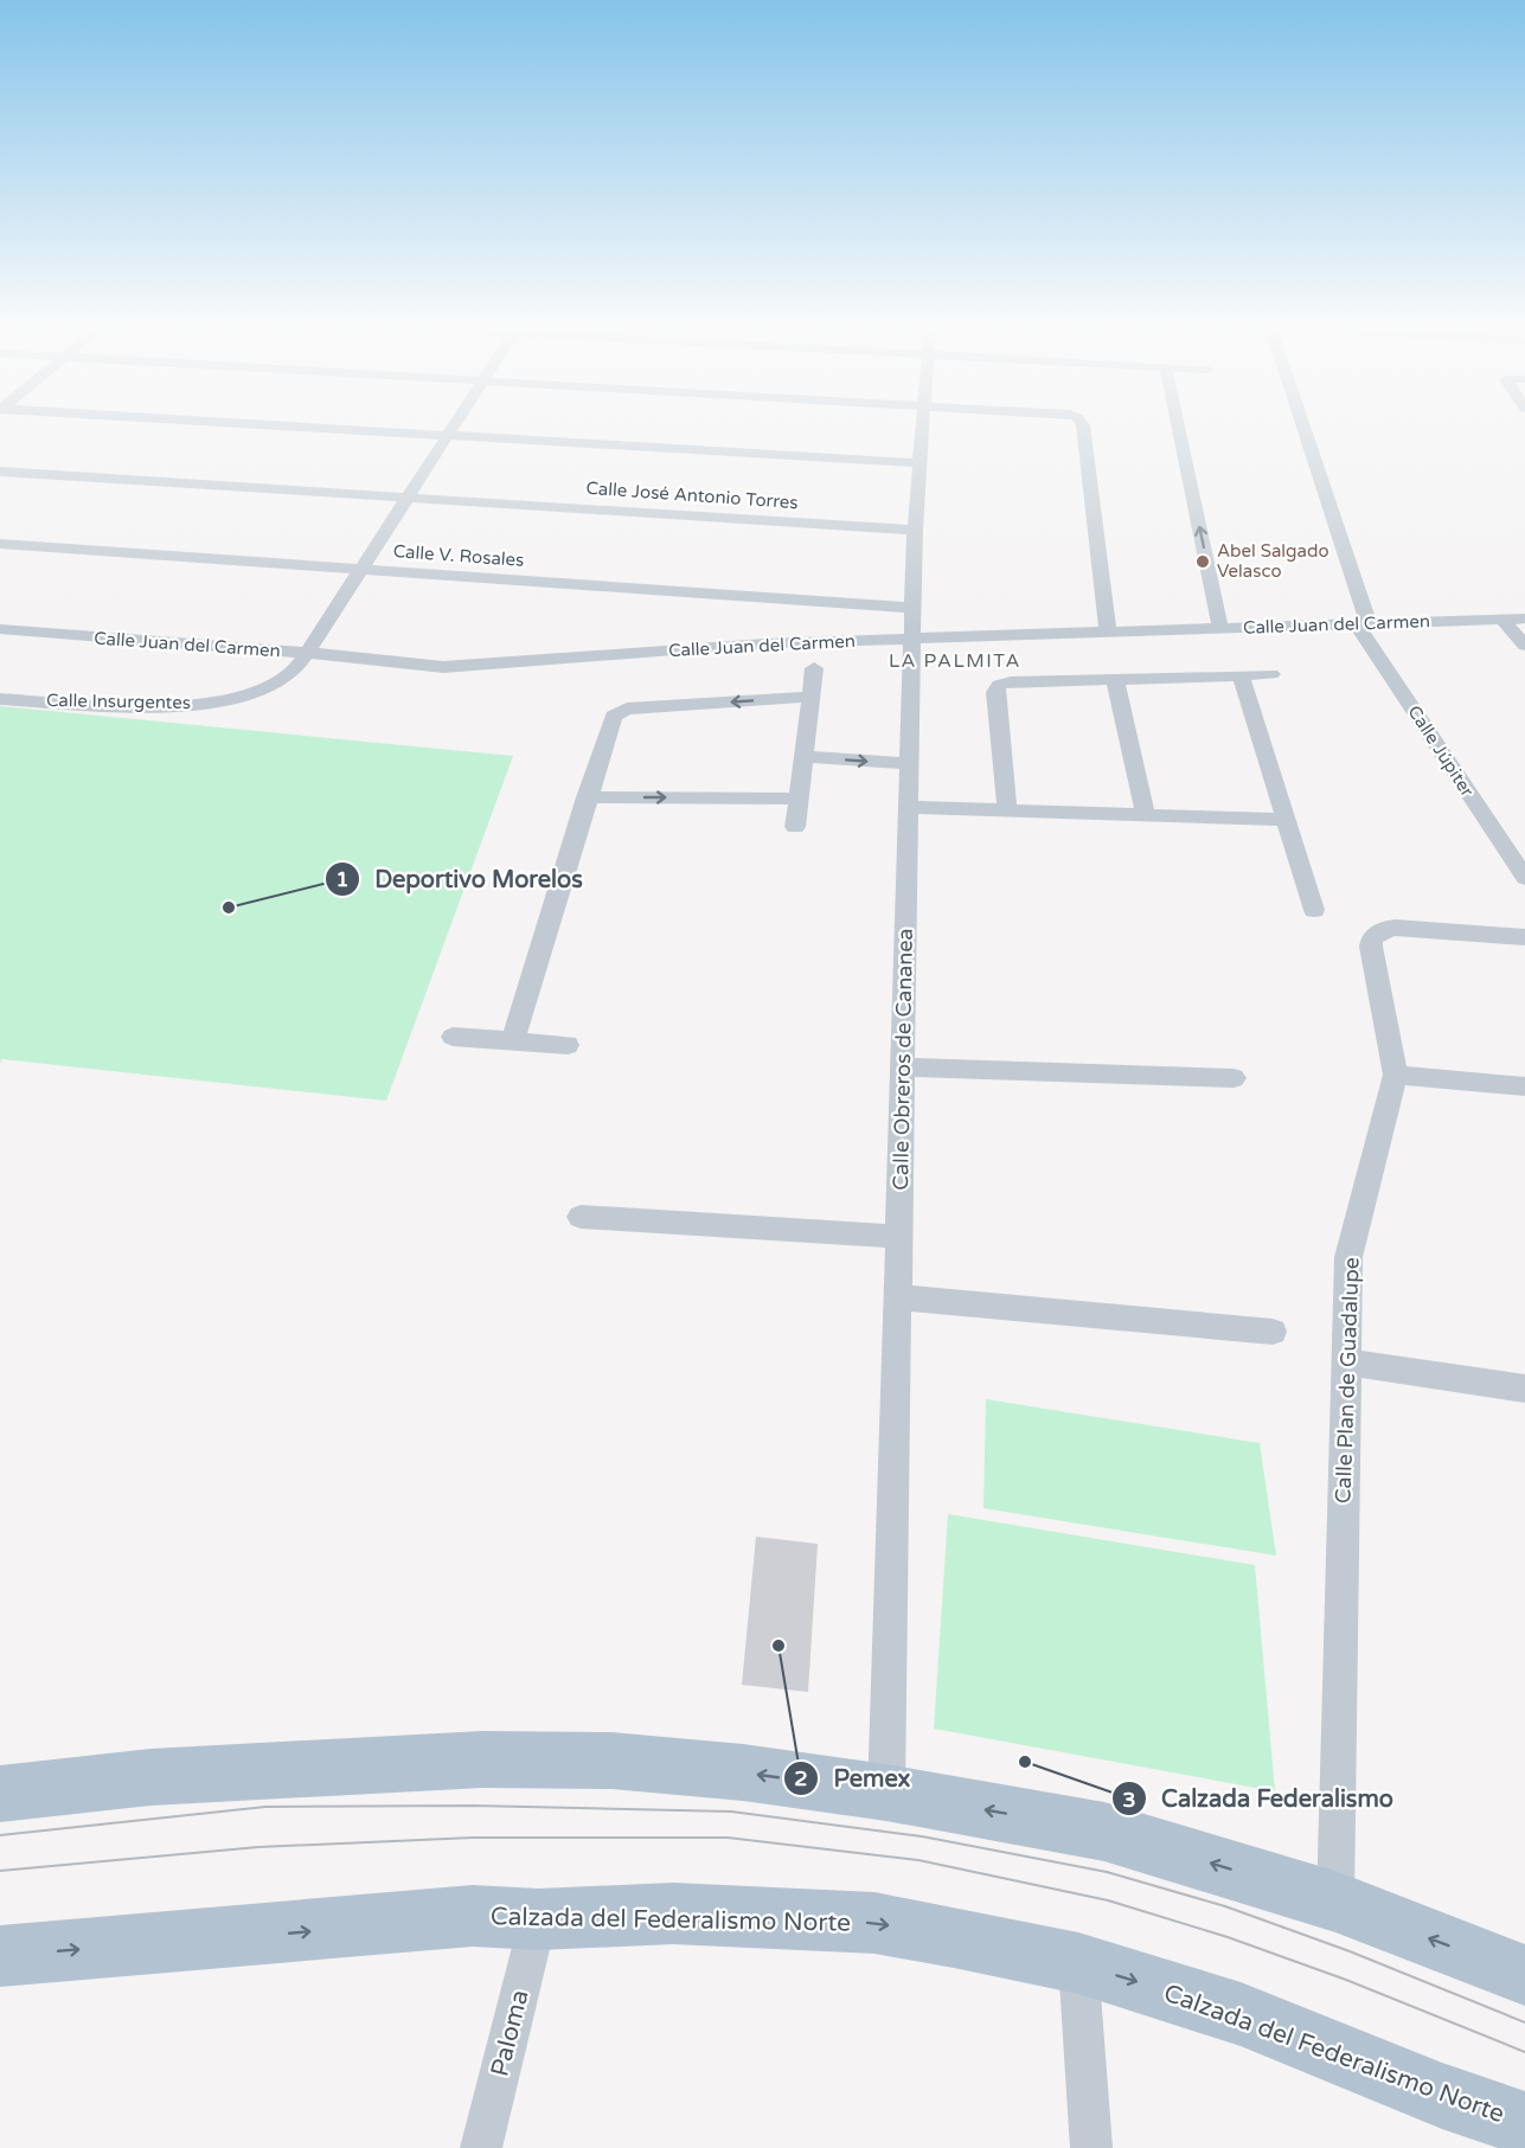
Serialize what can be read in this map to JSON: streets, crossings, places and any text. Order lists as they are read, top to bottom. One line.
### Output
{"streets":{"main road":["Calzada del Federalismo Norte"],"street":["Calle José Antonio Torres","Calle V. Rosales","Calle Juan del Carmen","Calle Insurgentes","Calle Júpiter","Calle Obreros de Cananea","Calle Plan de Guadalupe","Paloma"]},"crossings":[["Calle José Antonio Torres","Calle Insurgentes"],["Calle José Antonio Torres","Calle Obreros de Cananea"],["Calle V. Rosales","Calle Insurgentes"],["Calle V. Rosales","Calle Obreros de Cananea"],["Calle Juan del Carmen","Calle Insurgentes"],["Calle Juan del Carmen","Calle Júpiter"],["Calle Juan del Carmen","Calle Obreros de Cananea"],["Calzada del Federalismo Norte","Paloma"]],"districts":["LA PALMITA"],"places":["Abel Salgado Velasco","Deportivo Morelos","Pemex","Calzada Federalismo"]}
